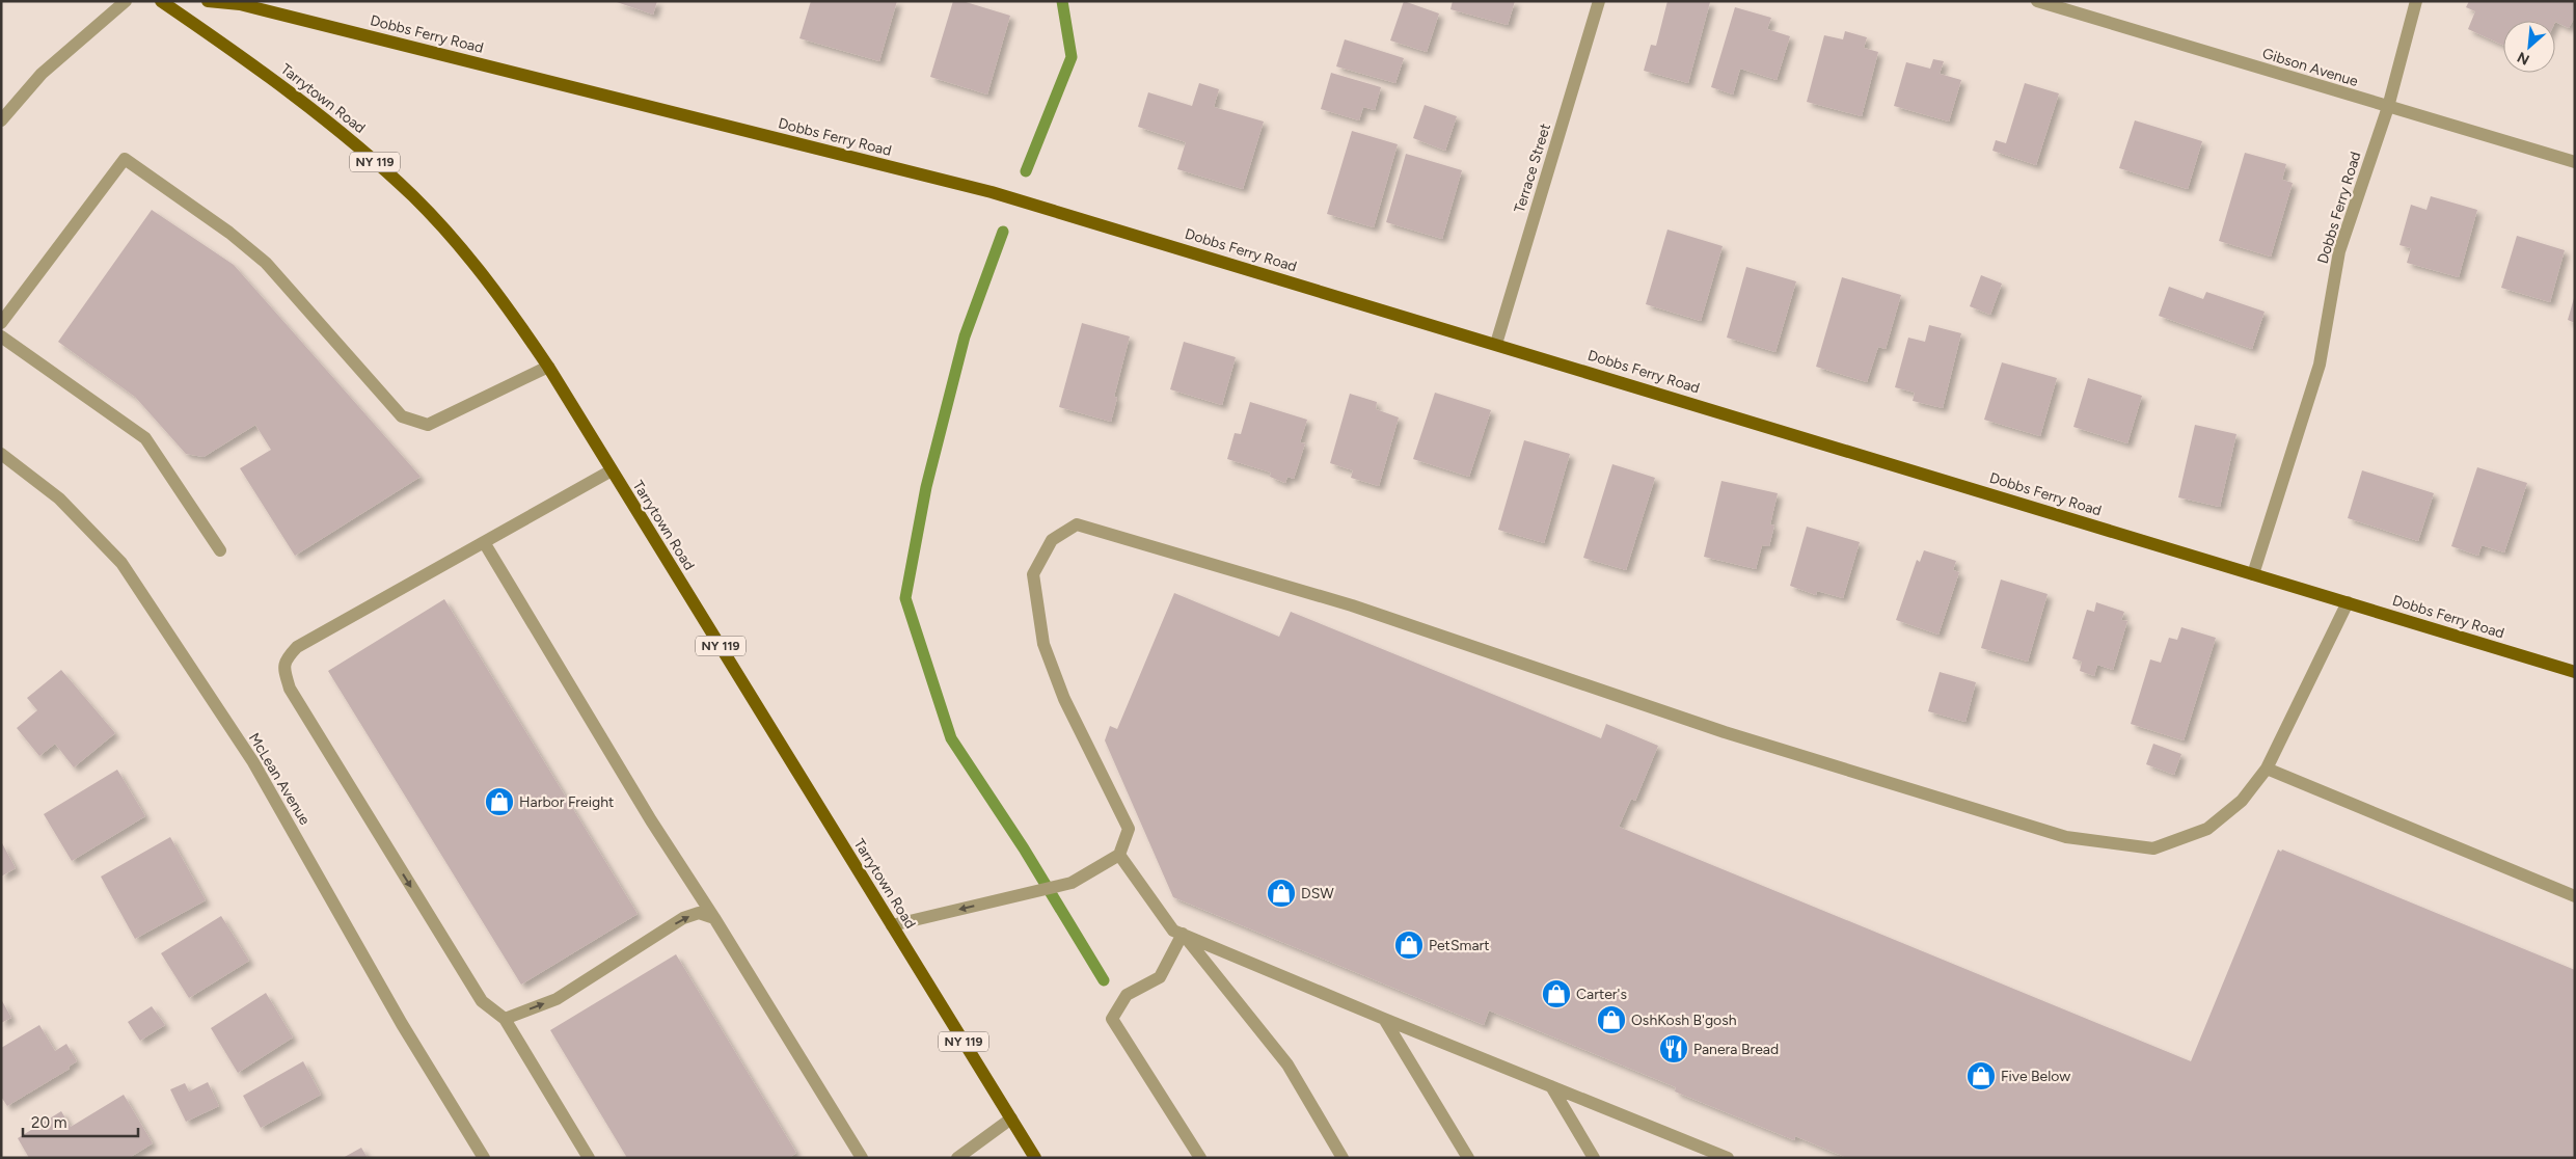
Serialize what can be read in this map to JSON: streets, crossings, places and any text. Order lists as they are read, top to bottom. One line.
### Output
{"streets":{"main road":["Dobbs Ferry Road","Tarrytown Road","NY 119"],"street":["Gibson Avenue","Terrace Street","McLean Avenue"]},"crossings":[["Dobbs Ferry Road","Gibson Avenue"],["Dobbs Ferry Road","Terrace Street"]],"places":{"shop":["Harbor Freight","DSW","PetSmart","Carter's","OshKosh B'gosh","Five Below"],"restaurant":["Panera Bread"]},"scale_bar":"20 m","north":"bottom left"}
